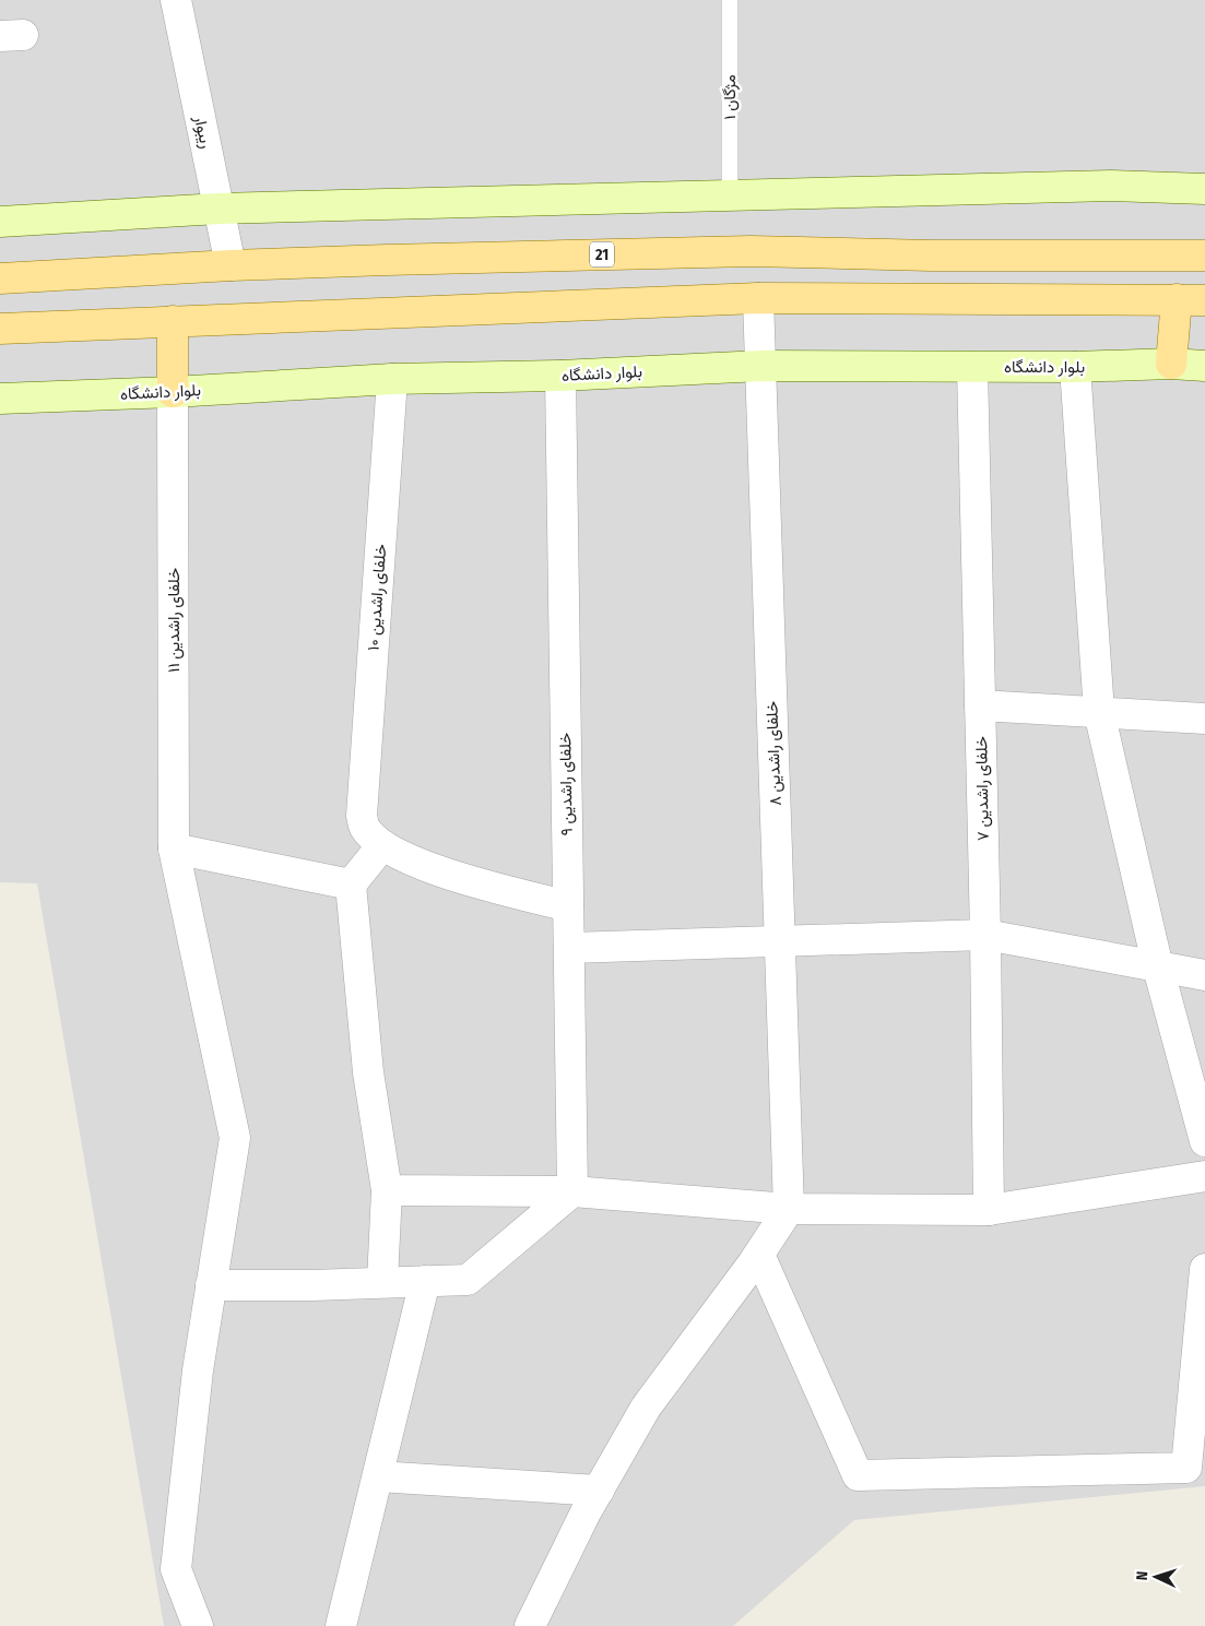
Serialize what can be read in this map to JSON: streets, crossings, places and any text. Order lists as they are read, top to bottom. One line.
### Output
{"streets":{"main road":["21","بلوار دانشگاه"],"street":["ریبوار","خلفای راشدین ۱۰","خلفای راشدین ۱۱","خلفای راشدین ۸","خلفای راشدین ۹","خلفای راشدین ۷"],"lane":["مژگان ۱"]},"crossings":[["ریبوار","21"],["بلوار دانشگاه","خلفای راشدین ۱۰"],["بلوار دانشگاه","خلفای راشدین ۱۱"],["بلوار دانشگاه","خلفای راشدین ۸"],["بلوار دانشگاه","خلفای راشدین ۹"],["بلوار دانشگاه","خلفای راشدین ۷"]],"north":"left"}
